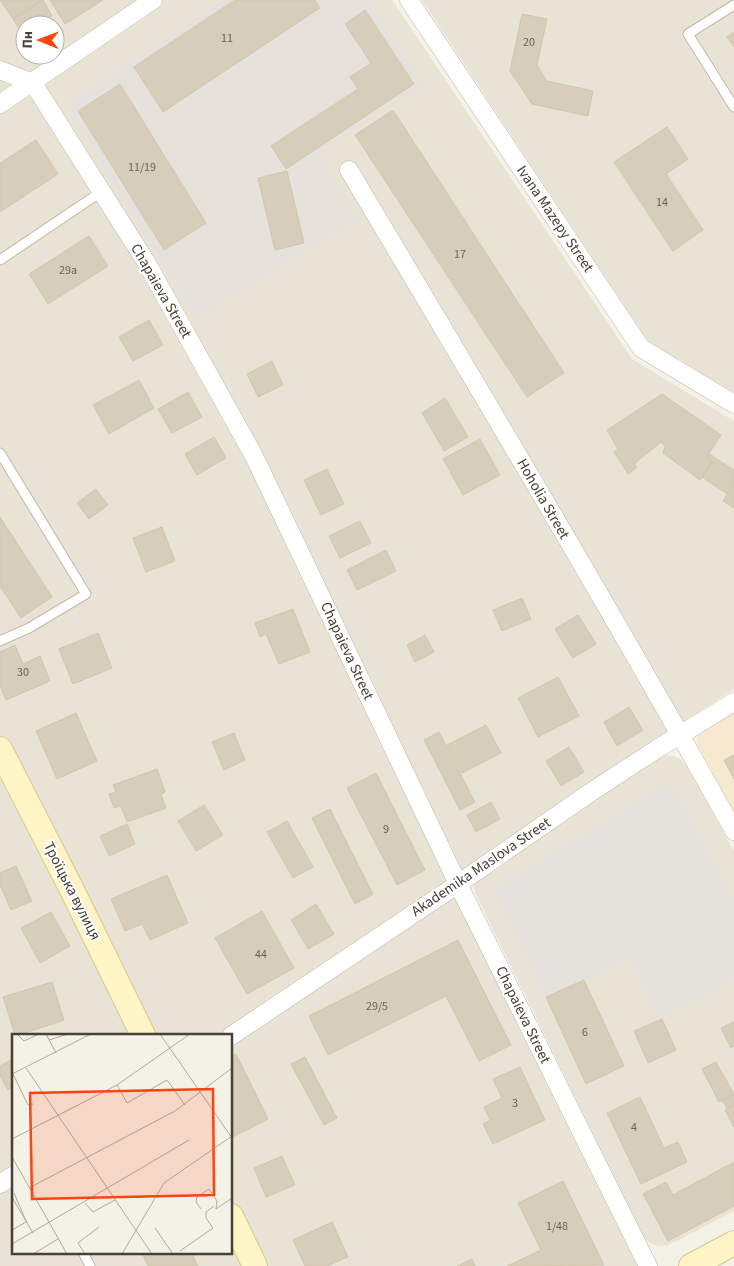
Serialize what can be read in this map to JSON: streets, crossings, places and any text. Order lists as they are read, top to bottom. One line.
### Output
{"streets":{"main road":["Троїцька вулиця"],"street":["Ivana Mazepy Street","Chapaieva Street","Hoholia Street","Akademika Maslova Street"]},"crossings":[["Chapaieva Street","Akademika Maslova Street"],["Hoholia Street","Akademika Maslova Street"]],"house_numbers":["11","20","11/19","14","17","29а","30","9","44","29/5","6","3","4","1/48"],"north":"left"}
